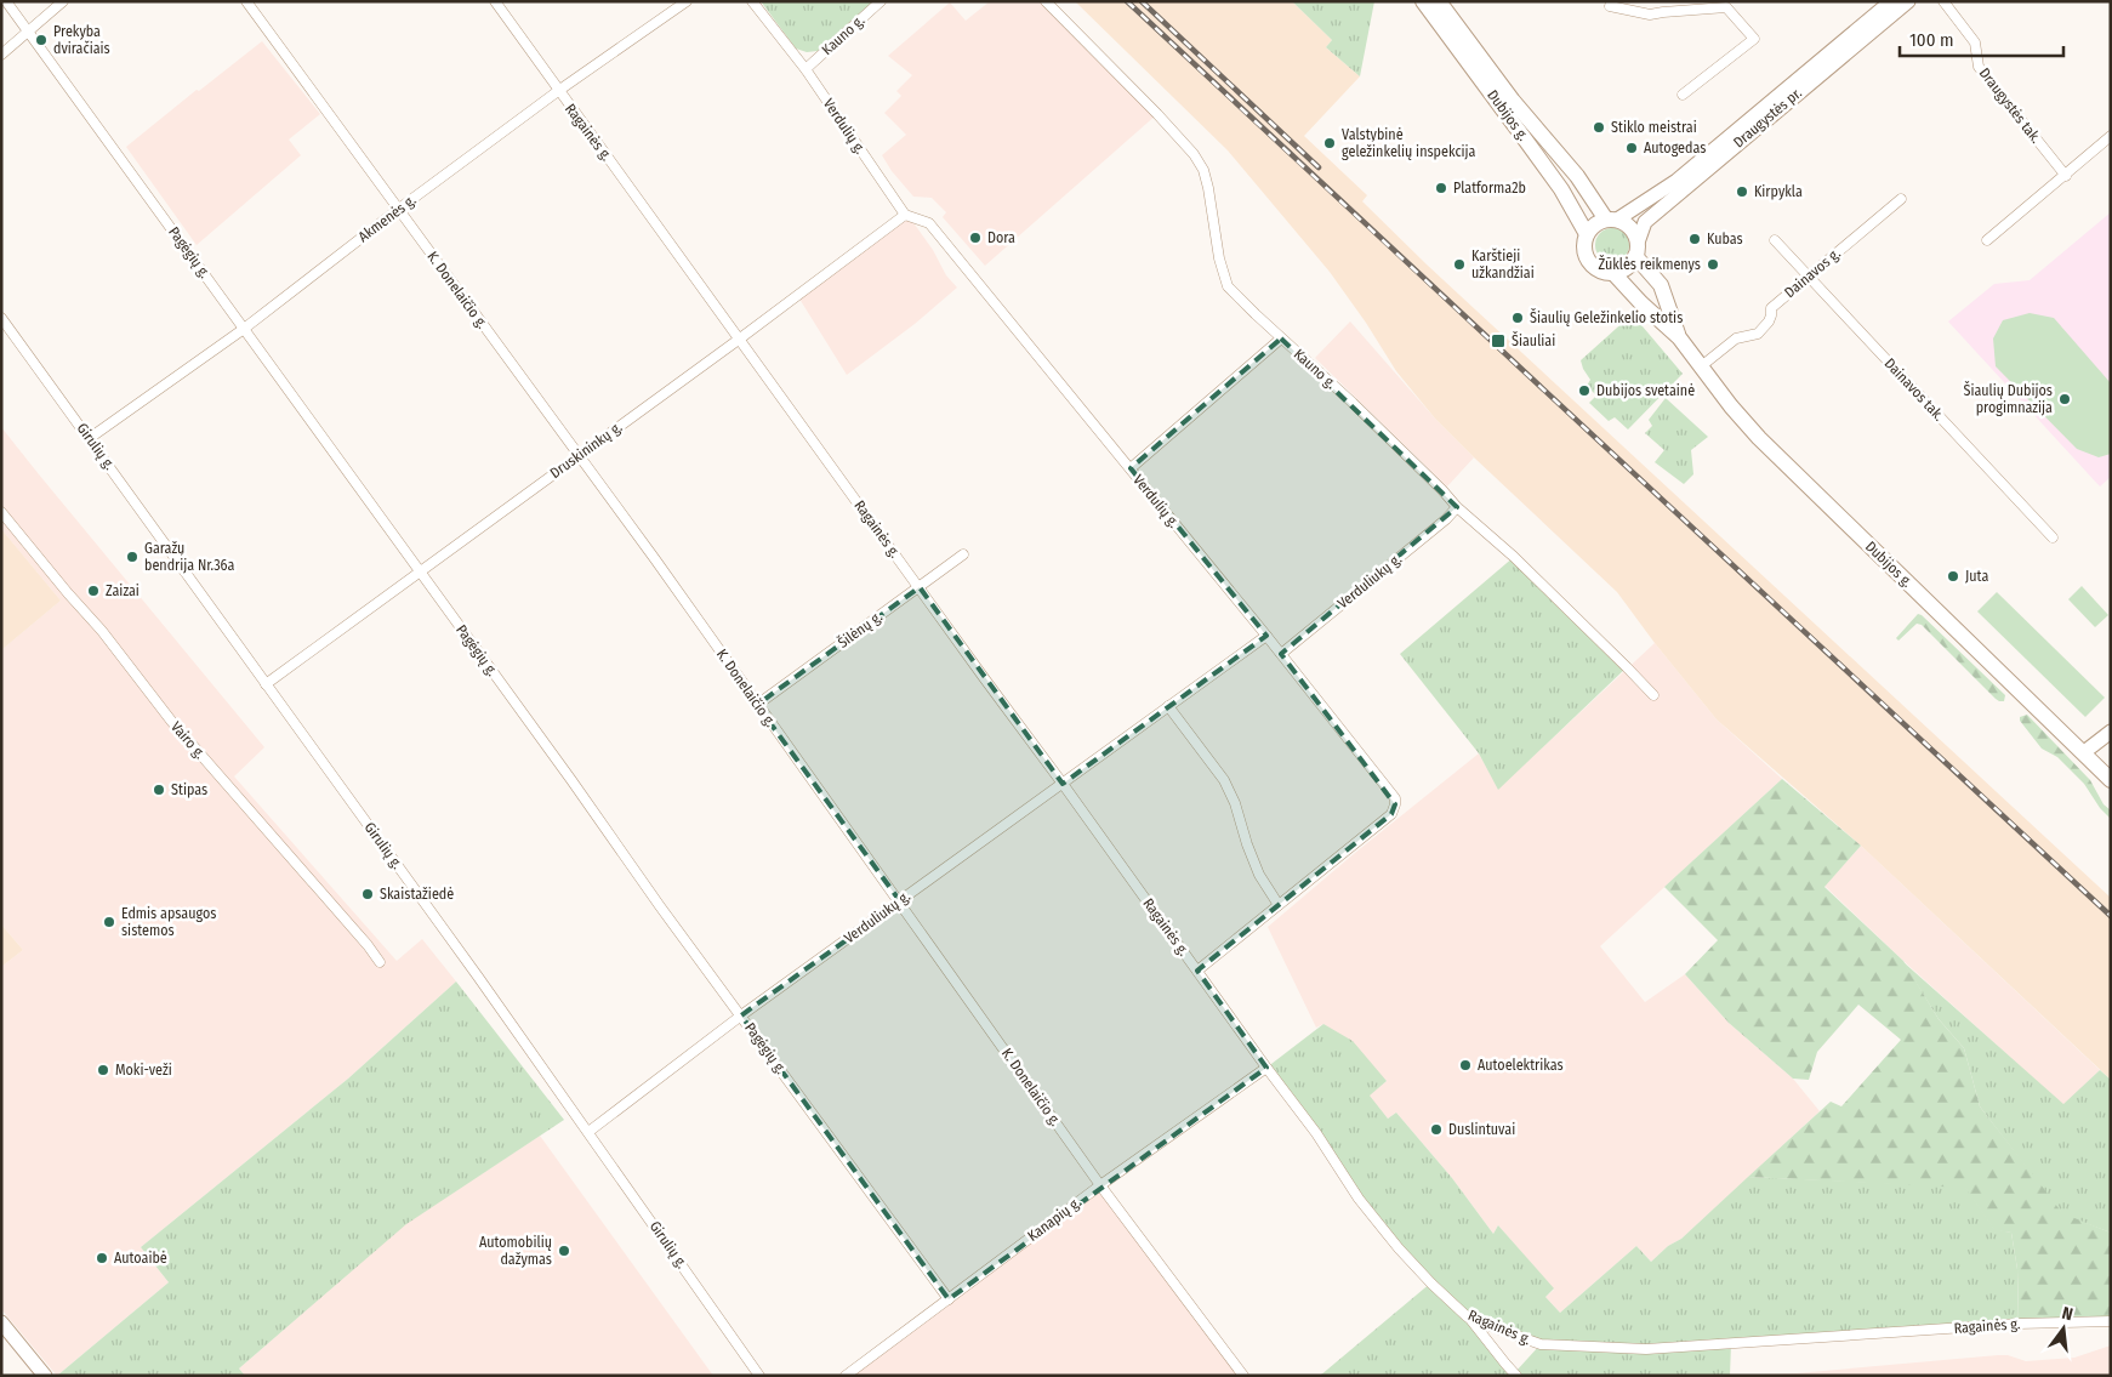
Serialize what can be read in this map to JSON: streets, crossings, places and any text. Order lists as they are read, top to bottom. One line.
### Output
{"streets":{"main road":["Dubijos g.","Draugystės pr."],"street":["Kauno g.","Draugystės tak.","Verdulių g.","Ragainės g.","Akmenės g.","Pagėgių g.","Dainavos g.","K. Donelaičio g.","Dainavos tak.","Girulių g.","Druskininkų g.","Verduliukų g.","Šilėnų g.","Vairo g.","Kanapių g."]},"crossings":[["Kauno g.","Verdulių g."],["Kauno g.","Verduliukų g."],["Dubijos g.","Draugystės pr."],["Dubijos g.","Dainavos g."],["Verdulių g.","Ragainės g."],["Verdulių g.","Druskininkų g."],["Verdulių g.","Verduliukų g."],["Ragainės g.","Akmenės g."],["Ragainės g.","Druskininkų g."],["Ragainės g.","Verduliukų g."],["Ragainės g.","Šilėnų g."],["Ragainės g.","Kanapių g."],["Akmenės g.","Pagėgių g."],["Akmenės g.","K. Donelaičio g."],["Akmenės g.","Girulių g."],["Pagėgių g.","Druskininkų g."],["Pagėgių g.","Verduliukų g."],["Pagėgių g.","Kanapių g."],["Dainavos g.","Dainavos tak."],["K. Donelaičio g.","Druskininkų g."],["K. Donelaičio g.","Verduliukų g."],["K. Donelaičio g.","Šilėnų g."],["K. Donelaičio g.","Kanapių g."],["Girulių g.","Druskininkų g."],["Girulių g.","Verduliukų g."]],"places":{"other":["Prekyba dviračiais","Stiklo meistrai","Valstybinė geležinkelių inspekcija","Autogedas","Platforma2b","Kirpykla","Dora","Kubas","Karštieji užkandžiai","Žūklės reikmenys","Šiaulių Geležinkelio stotis","Dubijos svetainė","Šiaulių Dubijos progimnazija","Garažų bendrija Nr.36a","Juta","Zaizai","Stipas","Skaistažiedė","Edmis apsaugos sistemos","Autoelektrikas","Moki-veži","Duslintuvai","Automobilių dažymas","Autoaibė"],"transit":["Šiauliai"]},"scale_bar":"100 m","north":"top"}
